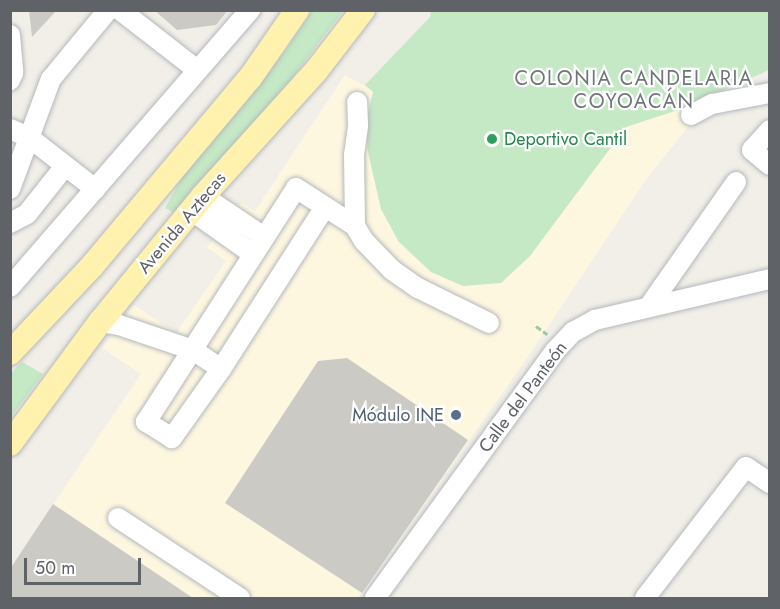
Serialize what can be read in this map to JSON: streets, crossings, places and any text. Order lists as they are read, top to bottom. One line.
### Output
{"streets":{"main road":["Avenida Aztecas"],"street":["Calle del Panteón"]},"districts":["COLONIA CANDELARIA COYOACÁN"],"places":["Deportivo Cantil","Módulo INE"],"scale_bar":"50 m"}
